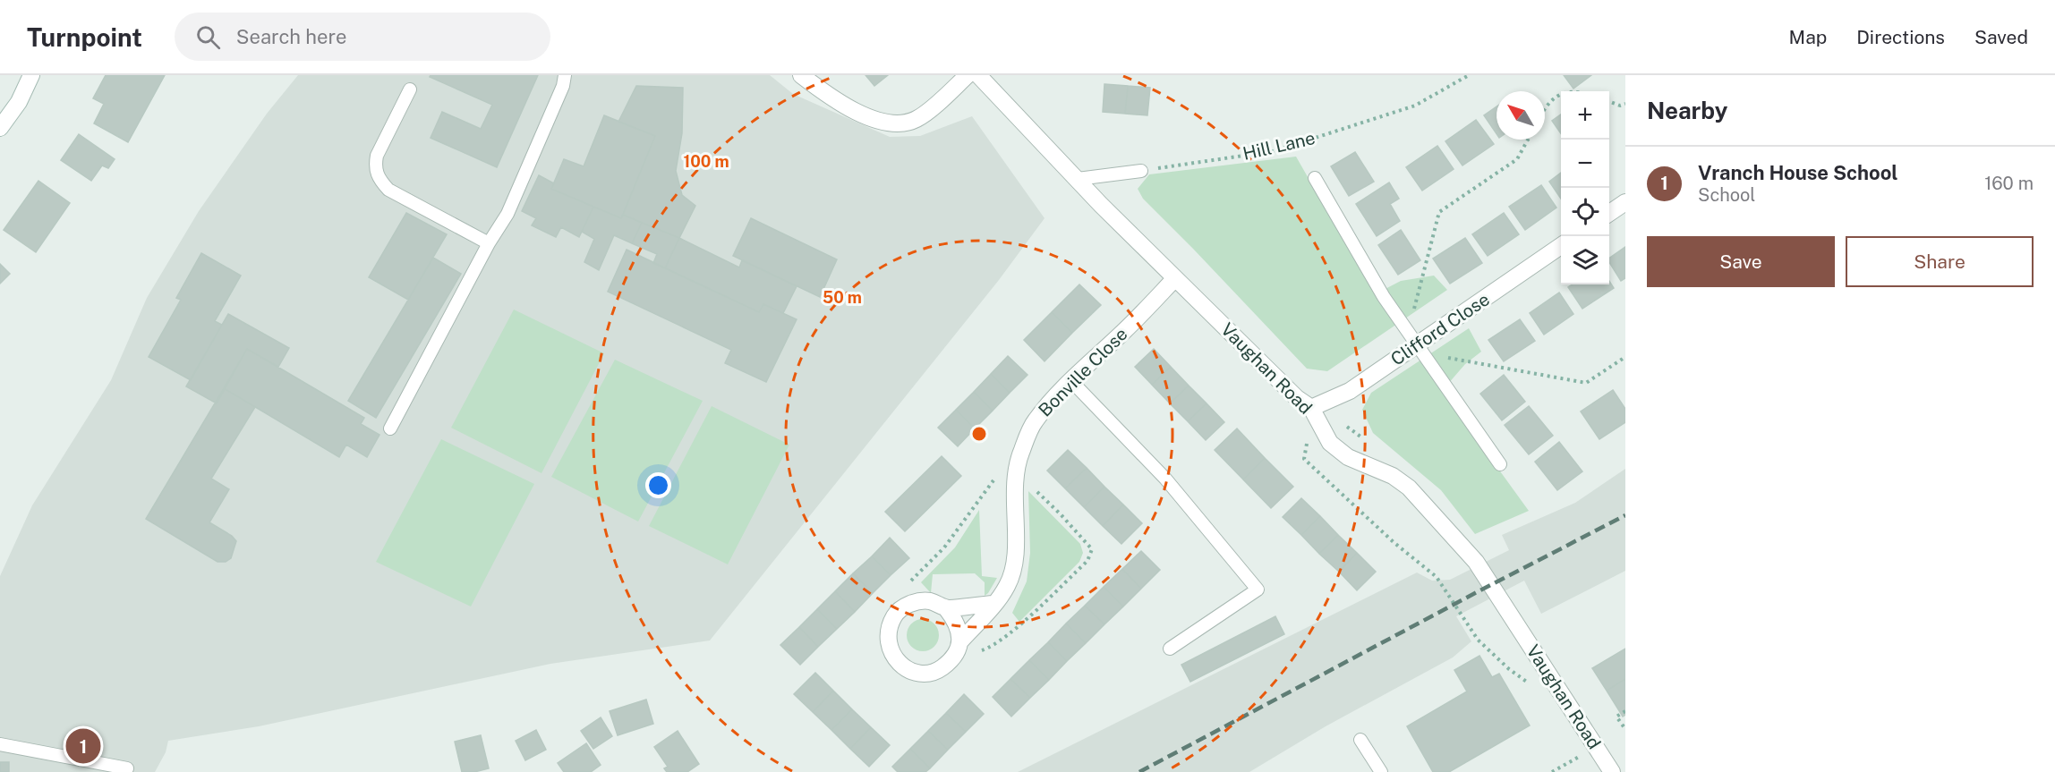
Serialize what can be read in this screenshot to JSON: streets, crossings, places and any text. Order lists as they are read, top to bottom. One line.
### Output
{"streets":{"street":["Clifford Close","Vaughan Road","Bonville Close"],"path":["Hill Lane"]},"crossings":[["Clifford Close","Vaughan Road"],["Vaughan Road","Bonville Close"]],"north":"top left","page":{"header":"Turnpoint","search":"Search here","nav":["Map","Directions","Saved"],"heading":"Nearby","map_buttons":["+","−"],"list":[{"mark":"1","name":"Vranch House School","note":"School","value":"160 m"}],"buttons":["Save","Share"],"pins":"1"},"rings":["100 m","50 m"]}
